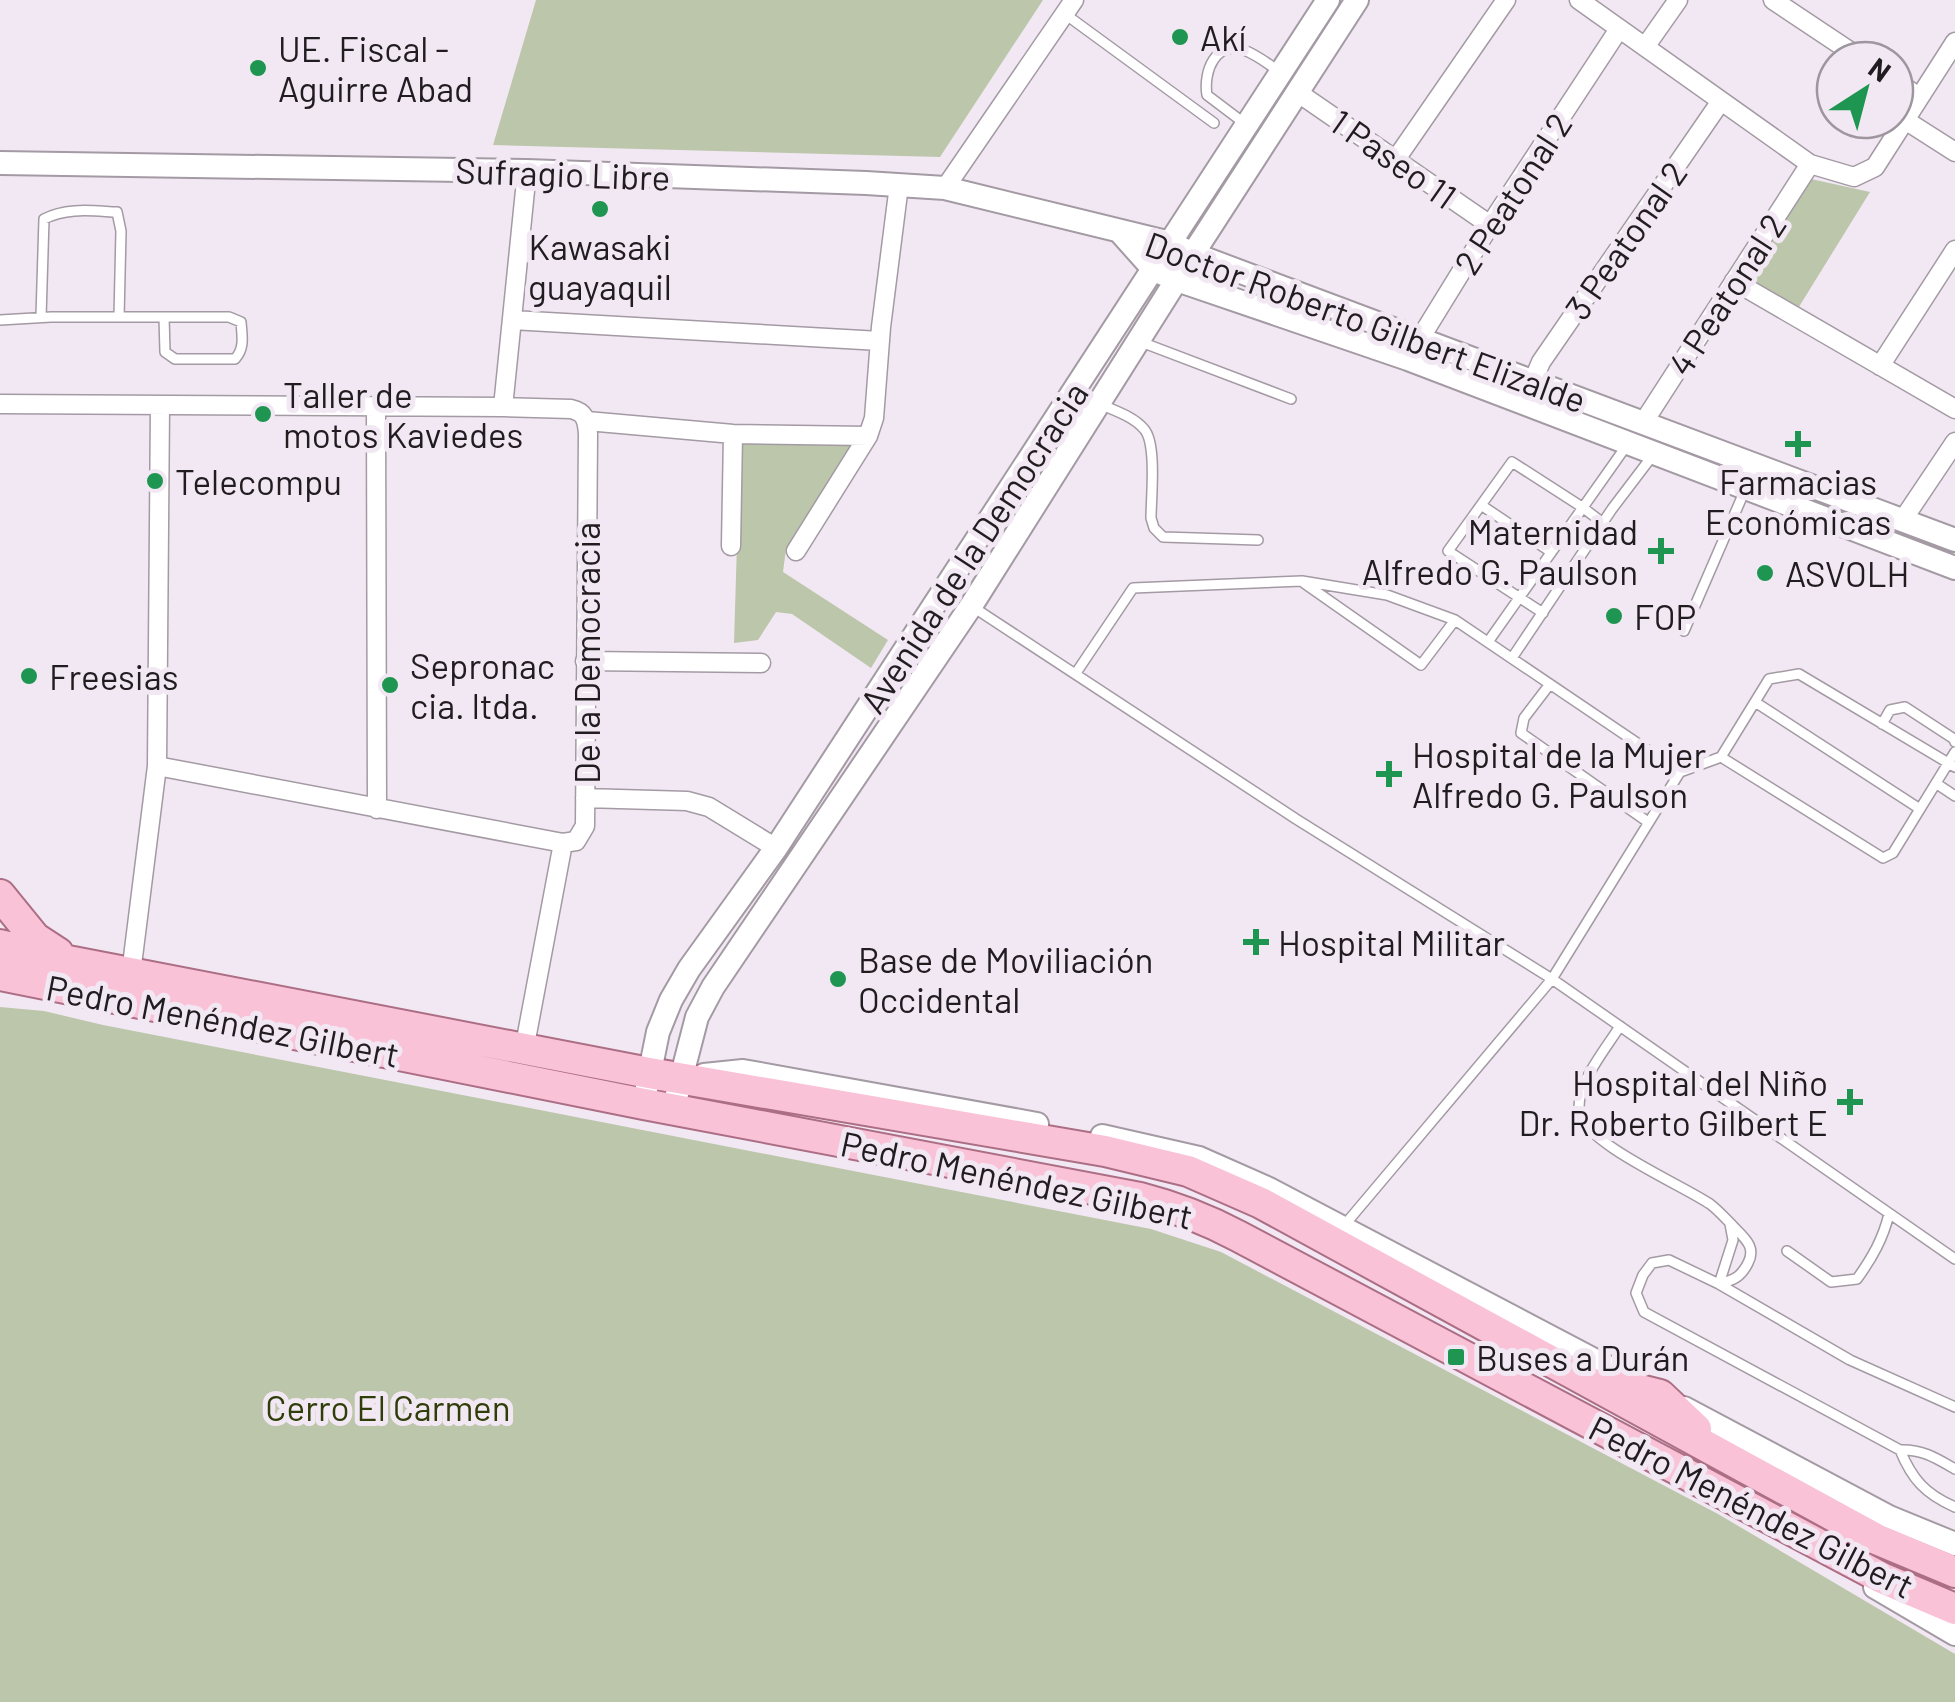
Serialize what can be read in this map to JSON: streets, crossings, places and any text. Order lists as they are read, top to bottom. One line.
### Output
{"streets":{"main road":["Pedro Menéndez Gilbert"],"street":["1 Paseo 11","Sufragio Libre","2 Peatonal 2","3 Peatonal 2","4 Peatonal 2","Doctor Roberto Gilbert Elizalde","Avenida de la Democracia","De la Democracia"]},"crossings":[["1 Paseo 11","2 Peatonal 2"],["Sufragio Libre","Doctor Roberto Gilbert Elizalde"],["2 Peatonal 2","Doctor Roberto Gilbert Elizalde"],["3 Peatonal 2","Doctor Roberto Gilbert Elizalde"],["4 Peatonal 2","Doctor Roberto Gilbert Elizalde"],["Doctor Roberto Gilbert Elizalde","Avenida de la Democracia"],["Avenida de la Democracia","Pedro Menéndez Gilbert"]],"parks":["Cerro El Carmen"],"places":{"other":["Akí","UE. Fiscal - Aguirre Abad","Kawasaki guayaquil","Taller de motos Kaviedes","Telecompu","ASVOLH","FOP","Freesias","Sepronac cia. ltda.","Base de Moviliación Occidental"],"health":["Farmacias Económicas","Maternidad Alfredo G. Paulson","Hospital de la Mujer Alfredo G. Paulson","Hospital Militar","Hospital del Niño Dr. Roberto Gilbert E"],"transit":["Buses a Durán"]},"north":"top right"}
